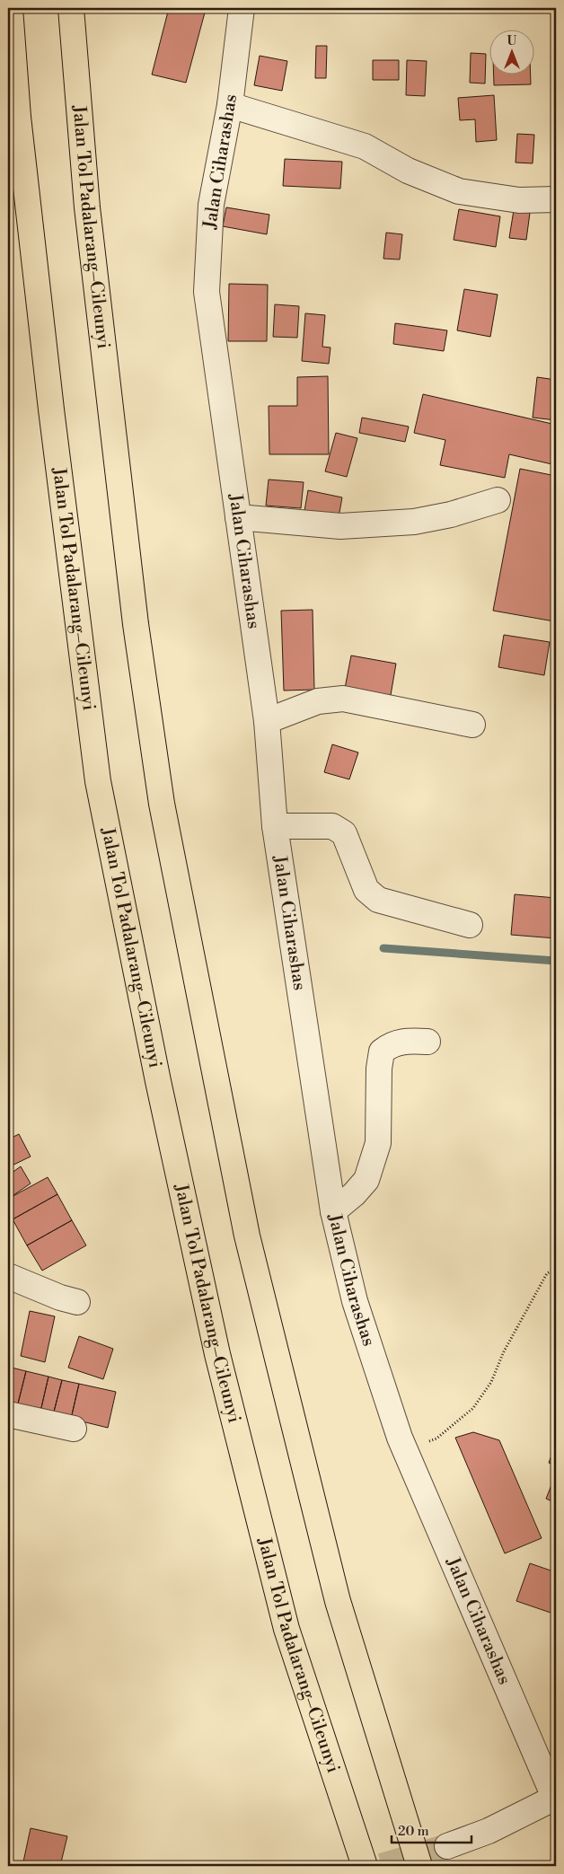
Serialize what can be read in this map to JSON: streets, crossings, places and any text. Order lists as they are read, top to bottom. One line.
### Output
{"streets":{"highway":["Jalan Tol Padalarang–Cileunyi"],"street":["Jalan Ciharashas"]},"scale_bar":"20 m","north":"top"}
